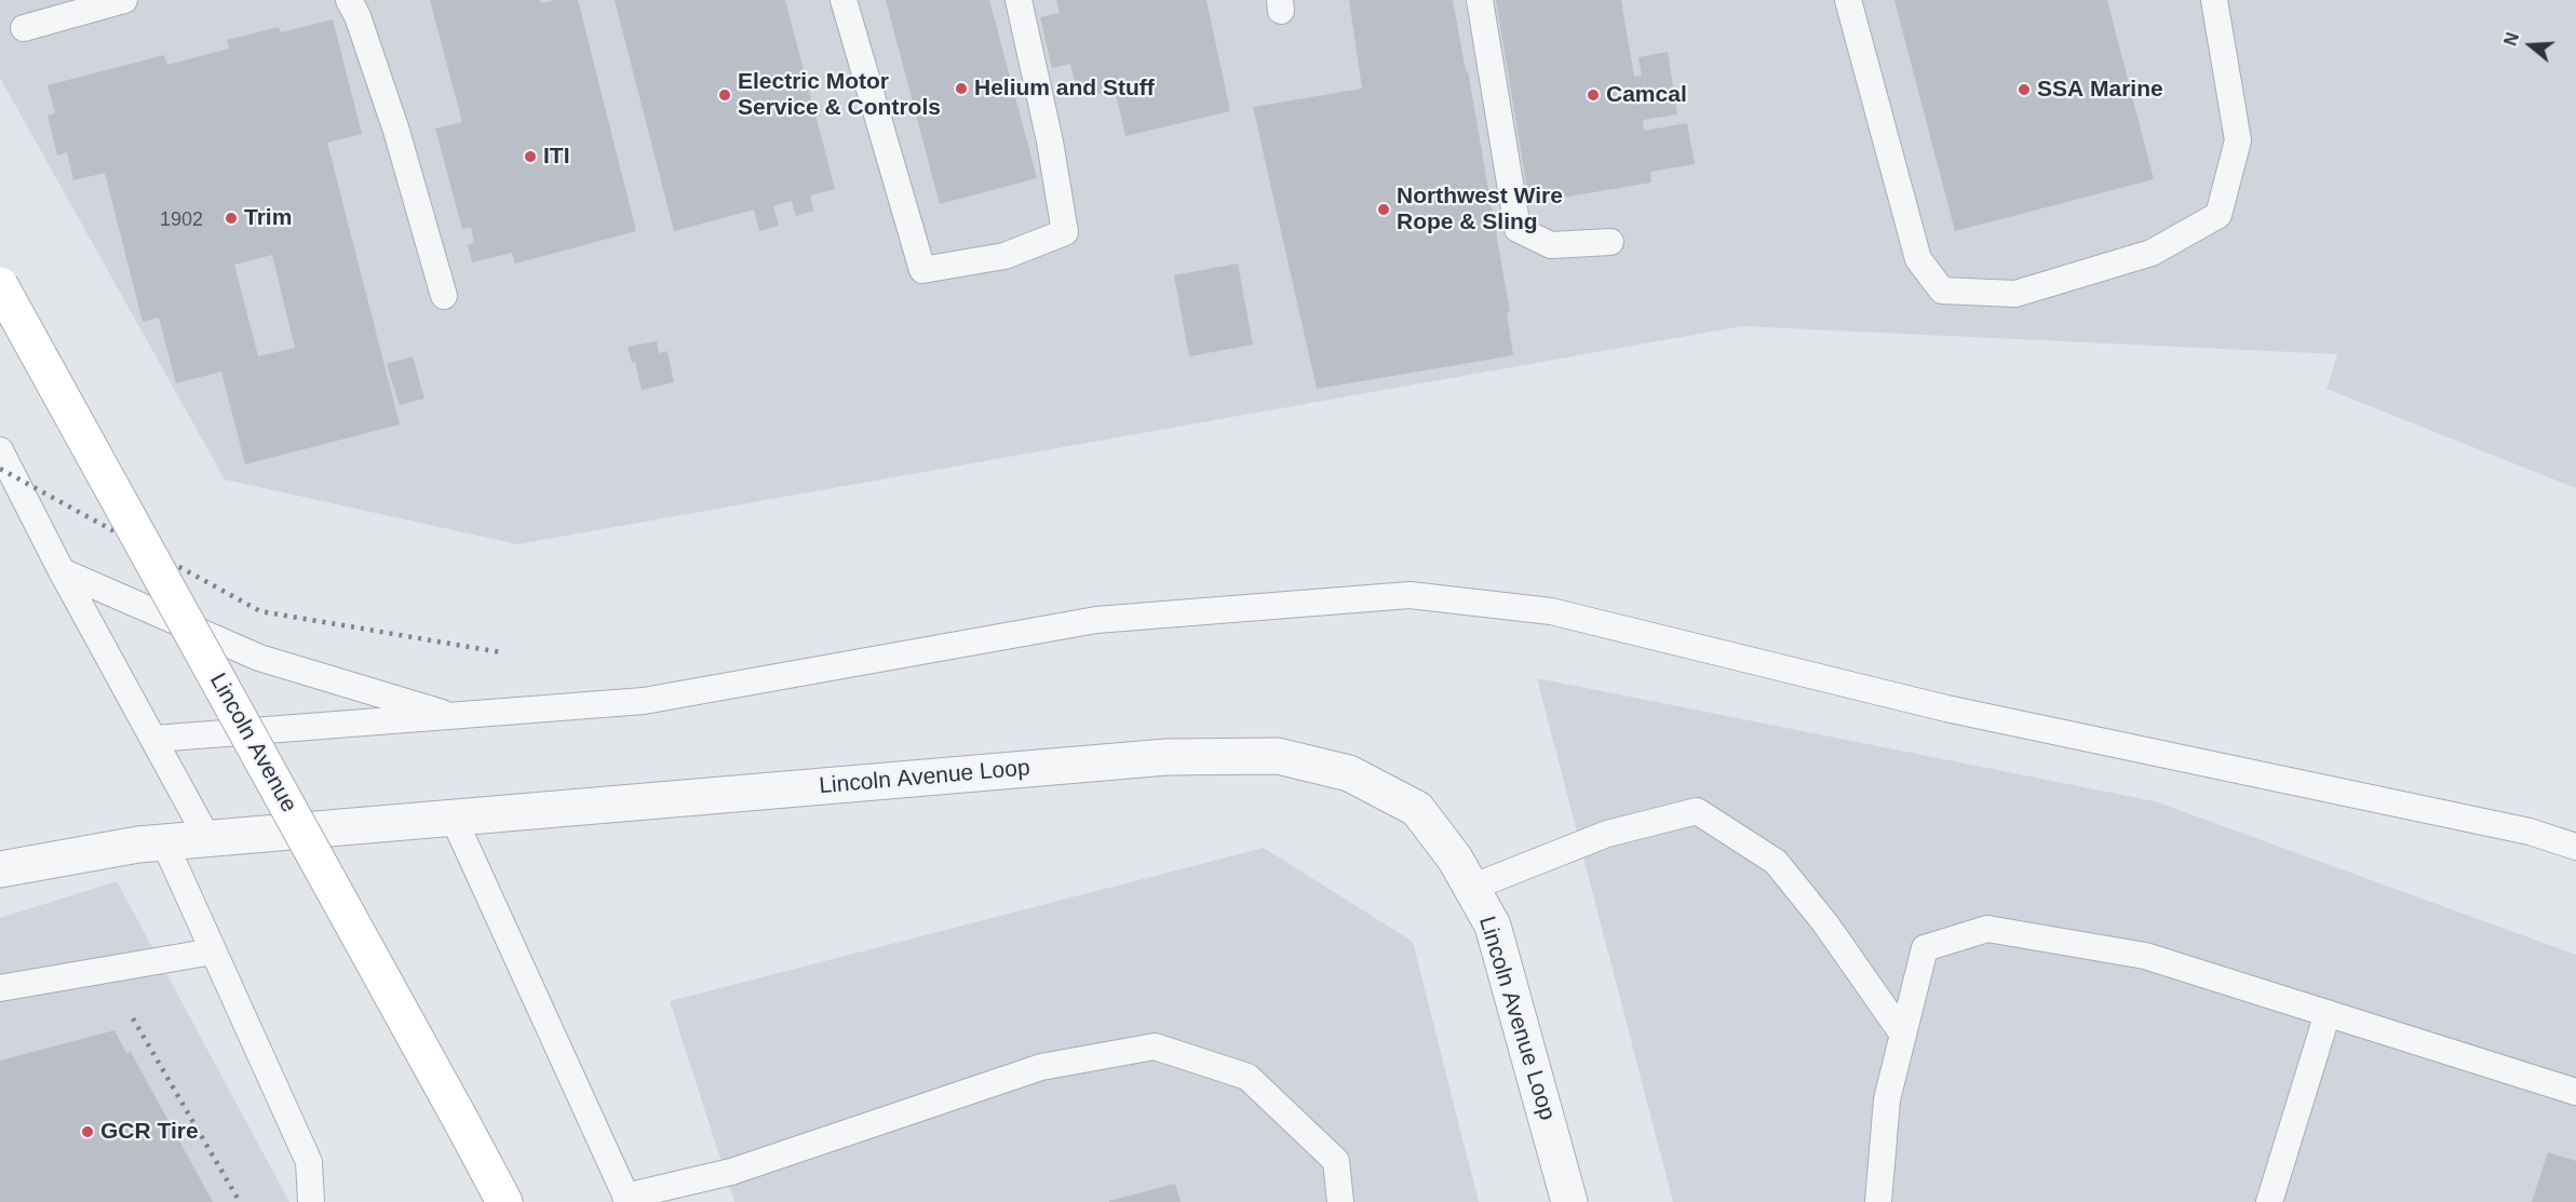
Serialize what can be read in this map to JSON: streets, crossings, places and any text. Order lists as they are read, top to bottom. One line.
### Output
{"streets":{"street":["Lincoln Avenue","Lincoln Avenue Loop"]},"places":["Helium and Stuff","SSA Marine","Electric Motor Service & Controls","Camcal","ITI","Northwest Wire Rope & Sling","Trim","GCR Tire"],"house_numbers":["1902"],"north":"left"}
